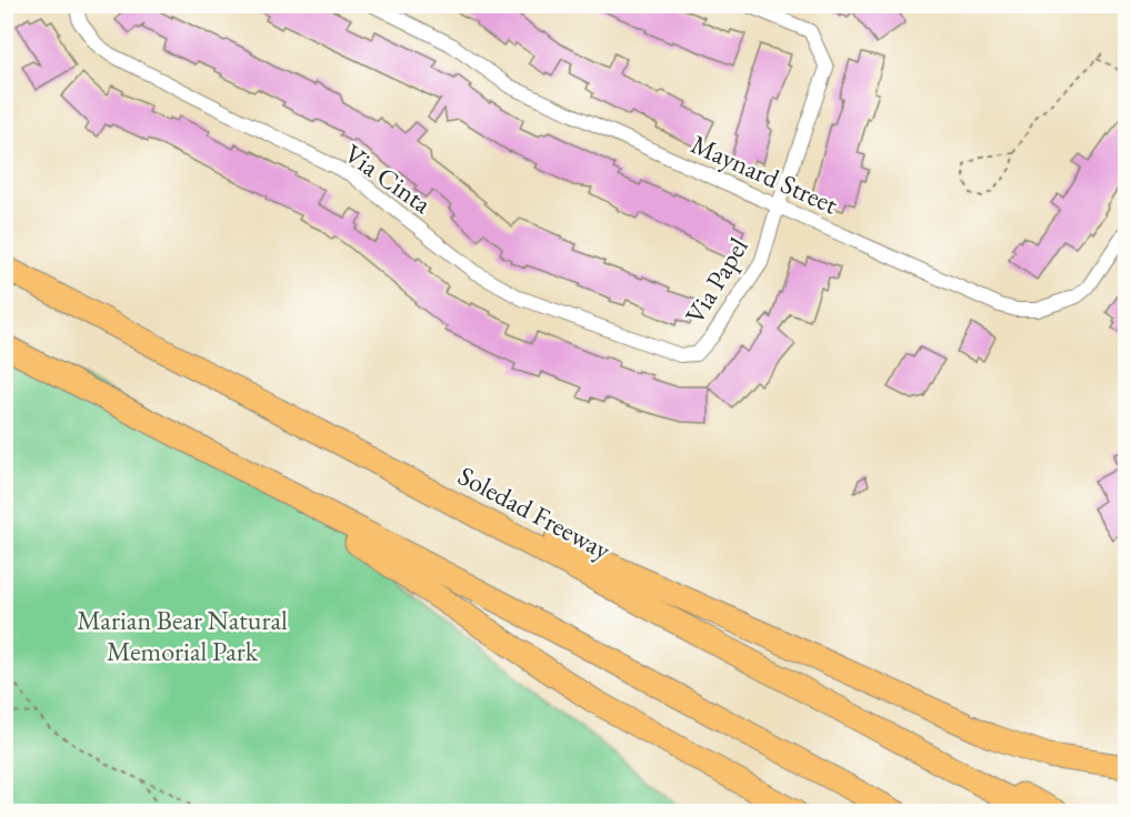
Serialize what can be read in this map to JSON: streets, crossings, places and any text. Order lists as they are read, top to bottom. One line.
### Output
{"streets":{"highway":["Soledad Freeway"],"street":["Maynard Street","Via Cinta","Via Papel"]},"crossings":[["Maynard Street","Via Papel"],["Via Cinta","Via Papel"]],"parks":["Marian Bear Natural Memorial Park"]}
